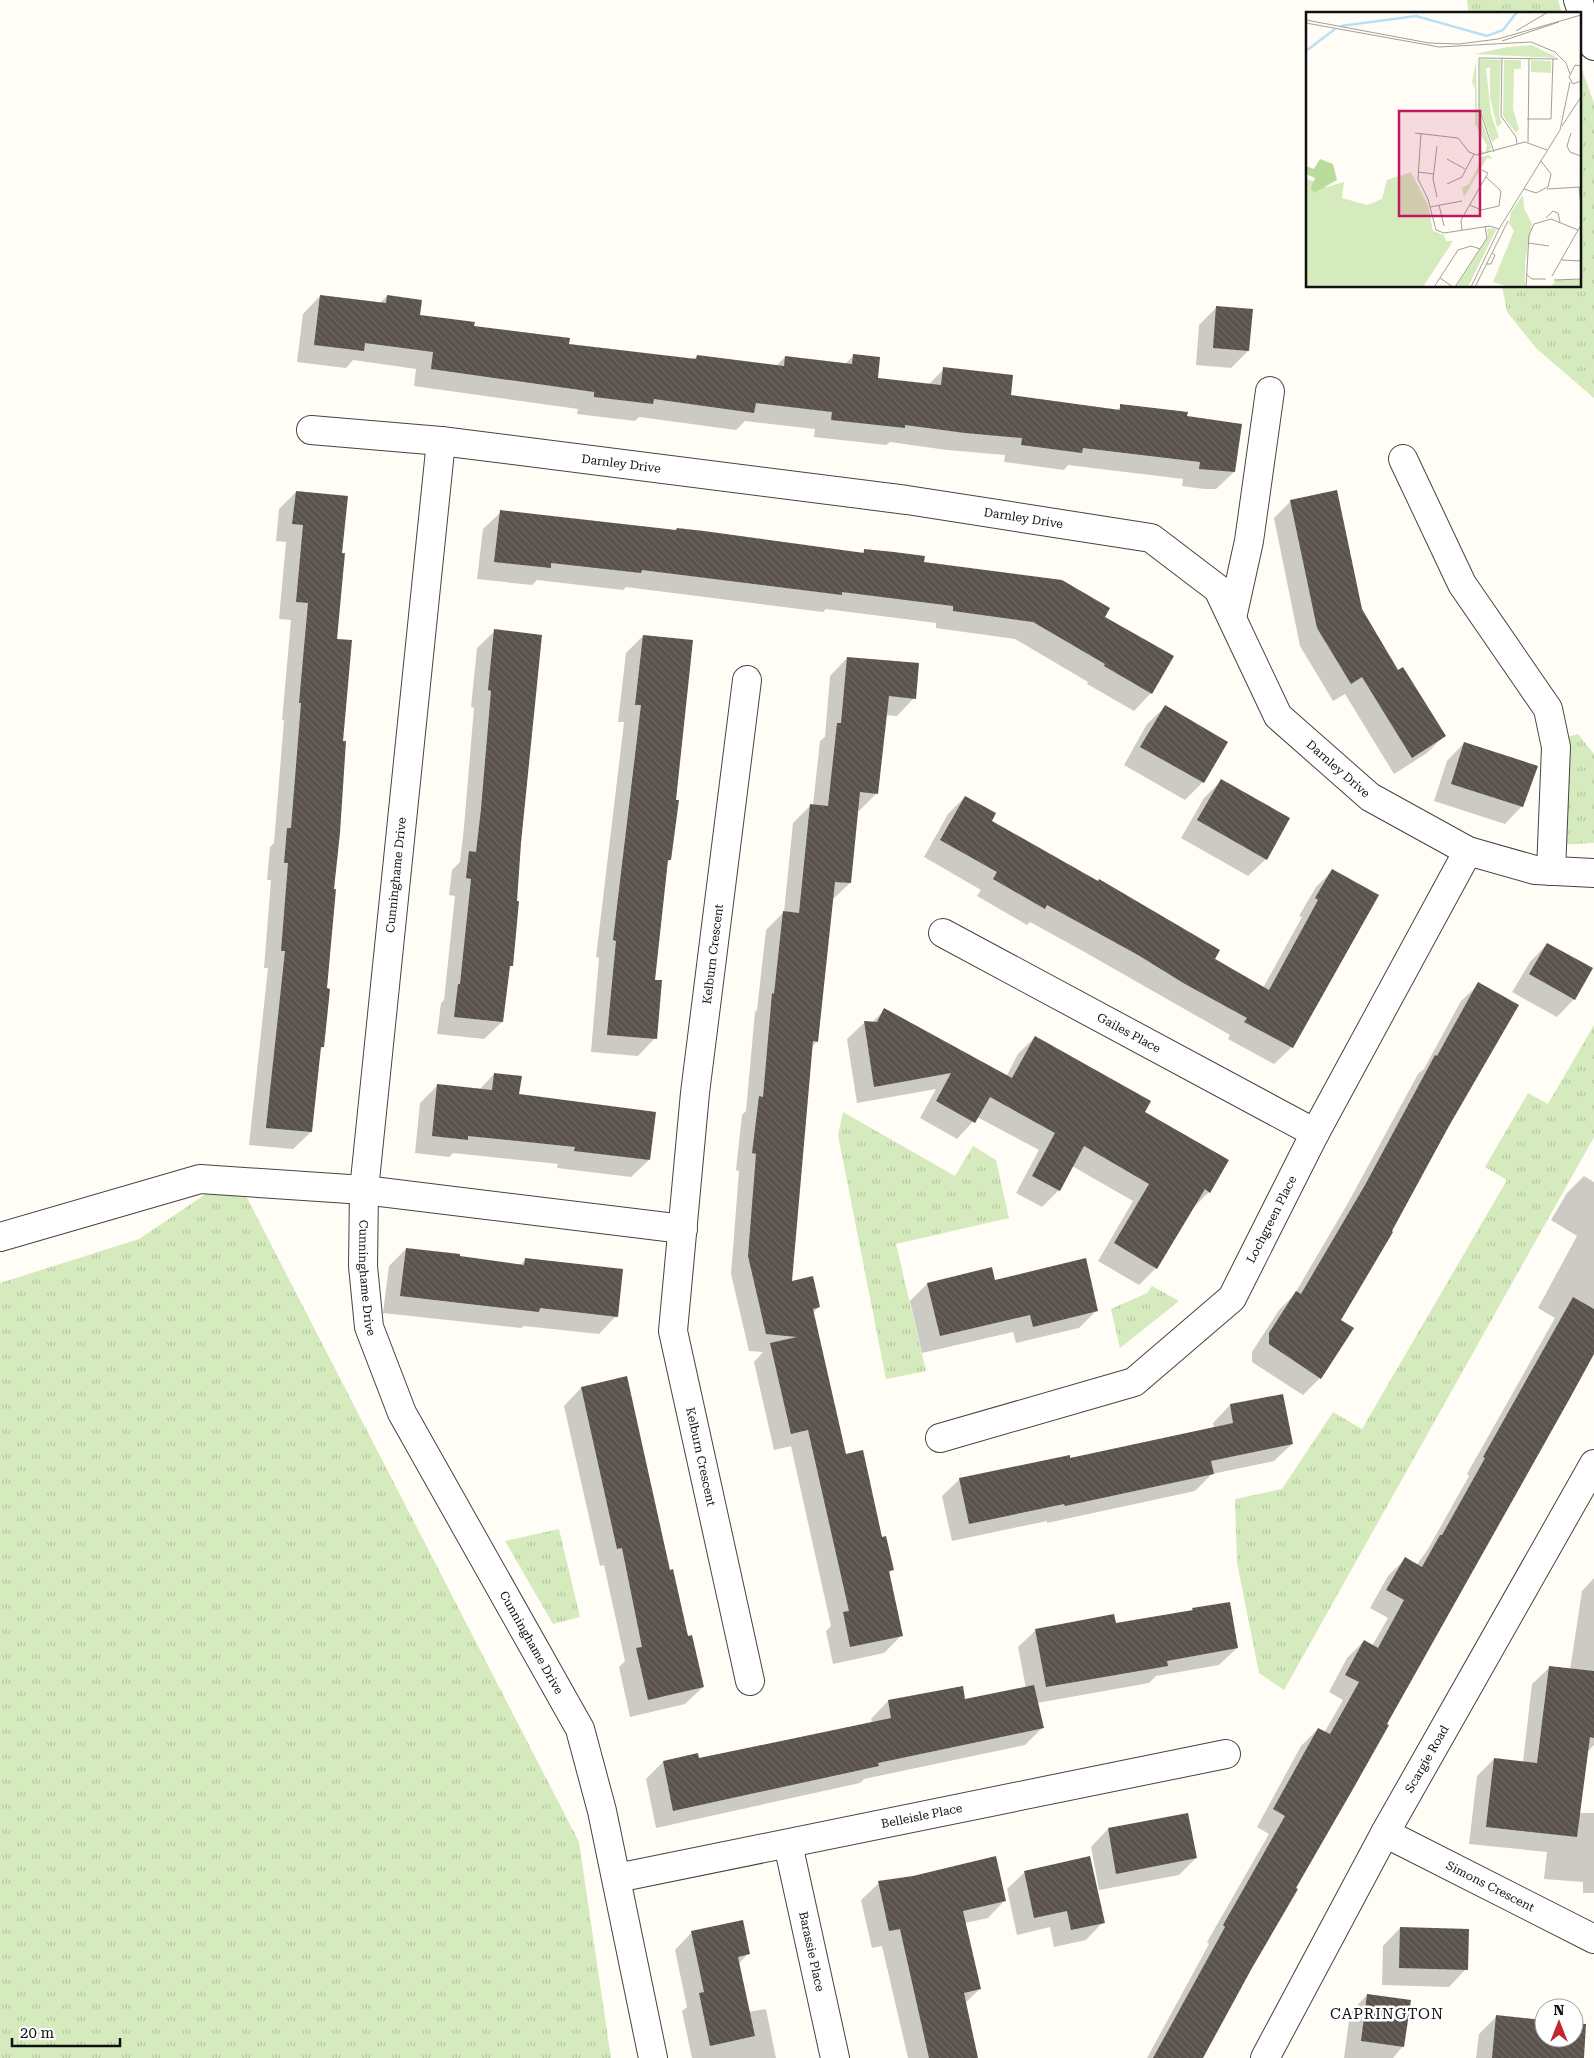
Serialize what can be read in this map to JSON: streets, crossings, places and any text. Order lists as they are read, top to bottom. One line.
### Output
{"streets":{"street":["Darnley Drive","Cunninghame Drive","Kelburn Crescent","Gailes Place","Lochgreen Place","Scargie Road","Belleisle Place","Simons Crescent","Barassie Place"]},"crossings":[["Darnley Drive","Cunninghame Drive"],["Darnley Drive","Lochgreen Place"],["Cunninghame Drive","Belleisle Place"],["Gailes Place","Lochgreen Place"],["Scargie Road","Simons Crescent"],["Belleisle Place","Barassie Place"]],"districts":["CAPRINGTON"],"scale_bar":"20 m","north":"top"}
